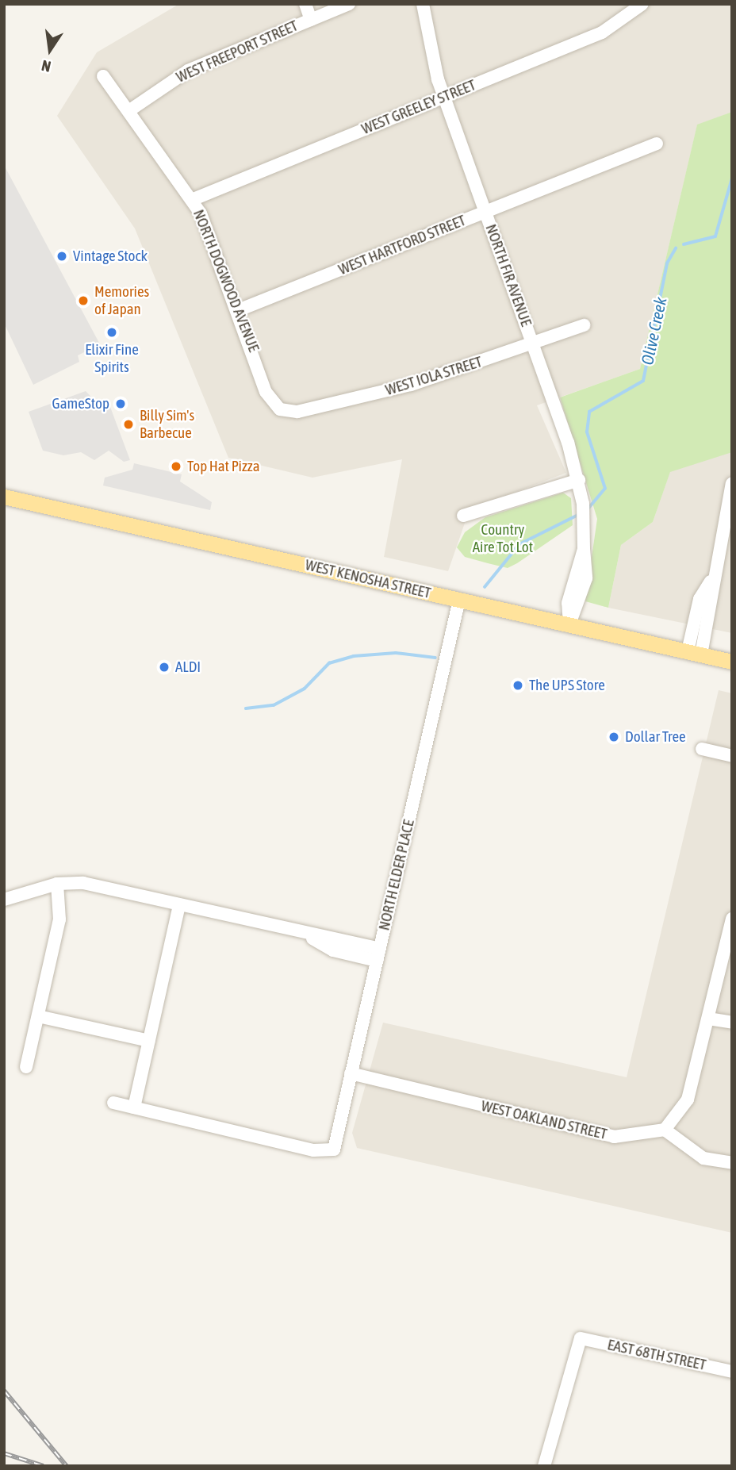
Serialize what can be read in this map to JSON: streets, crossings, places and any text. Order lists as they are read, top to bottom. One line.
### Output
{"streets":{"main road":["WEST KENOSHA STREET"],"street":["WEST FREEPORT STREET","WEST GREELEY STREET","WEST HARTFORD STREET","NORTH FIR AVENUE","NORTH DOGWOOD AVENUE","WEST IOLA STREET","NORTH ELDER PLACE","WEST OAKLAND STREET","EAST 68TH STREET"]},"crossings":[["WEST FREEPORT STREET","NORTH DOGWOOD AVENUE"],["WEST GREELEY STREET","NORTH FIR AVENUE"],["WEST GREELEY STREET","NORTH DOGWOOD AVENUE"],["WEST HARTFORD STREET","NORTH FIR AVENUE"],["WEST HARTFORD STREET","NORTH DOGWOOD AVENUE"],["NORTH FIR AVENUE","WEST IOLA STREET"],["NORTH FIR AVENUE","WEST KENOSHA STREET"],["NORTH DOGWOOD AVENUE","WEST IOLA STREET"],["WEST KENOSHA STREET","NORTH ELDER PLACE"],["NORTH ELDER PLACE","WEST OAKLAND STREET"]],"water":["Olive Creek"],"parks":["Country Aire Tot Lot"],"places":["Vintage Stock","Memories of Japan","Elixir Fine Spirits","GameStop","Billy Sim's Barbecue","Top Hat Pizza","ALDI","The UPS Store","Dollar Tree"],"north":"bottom"}
